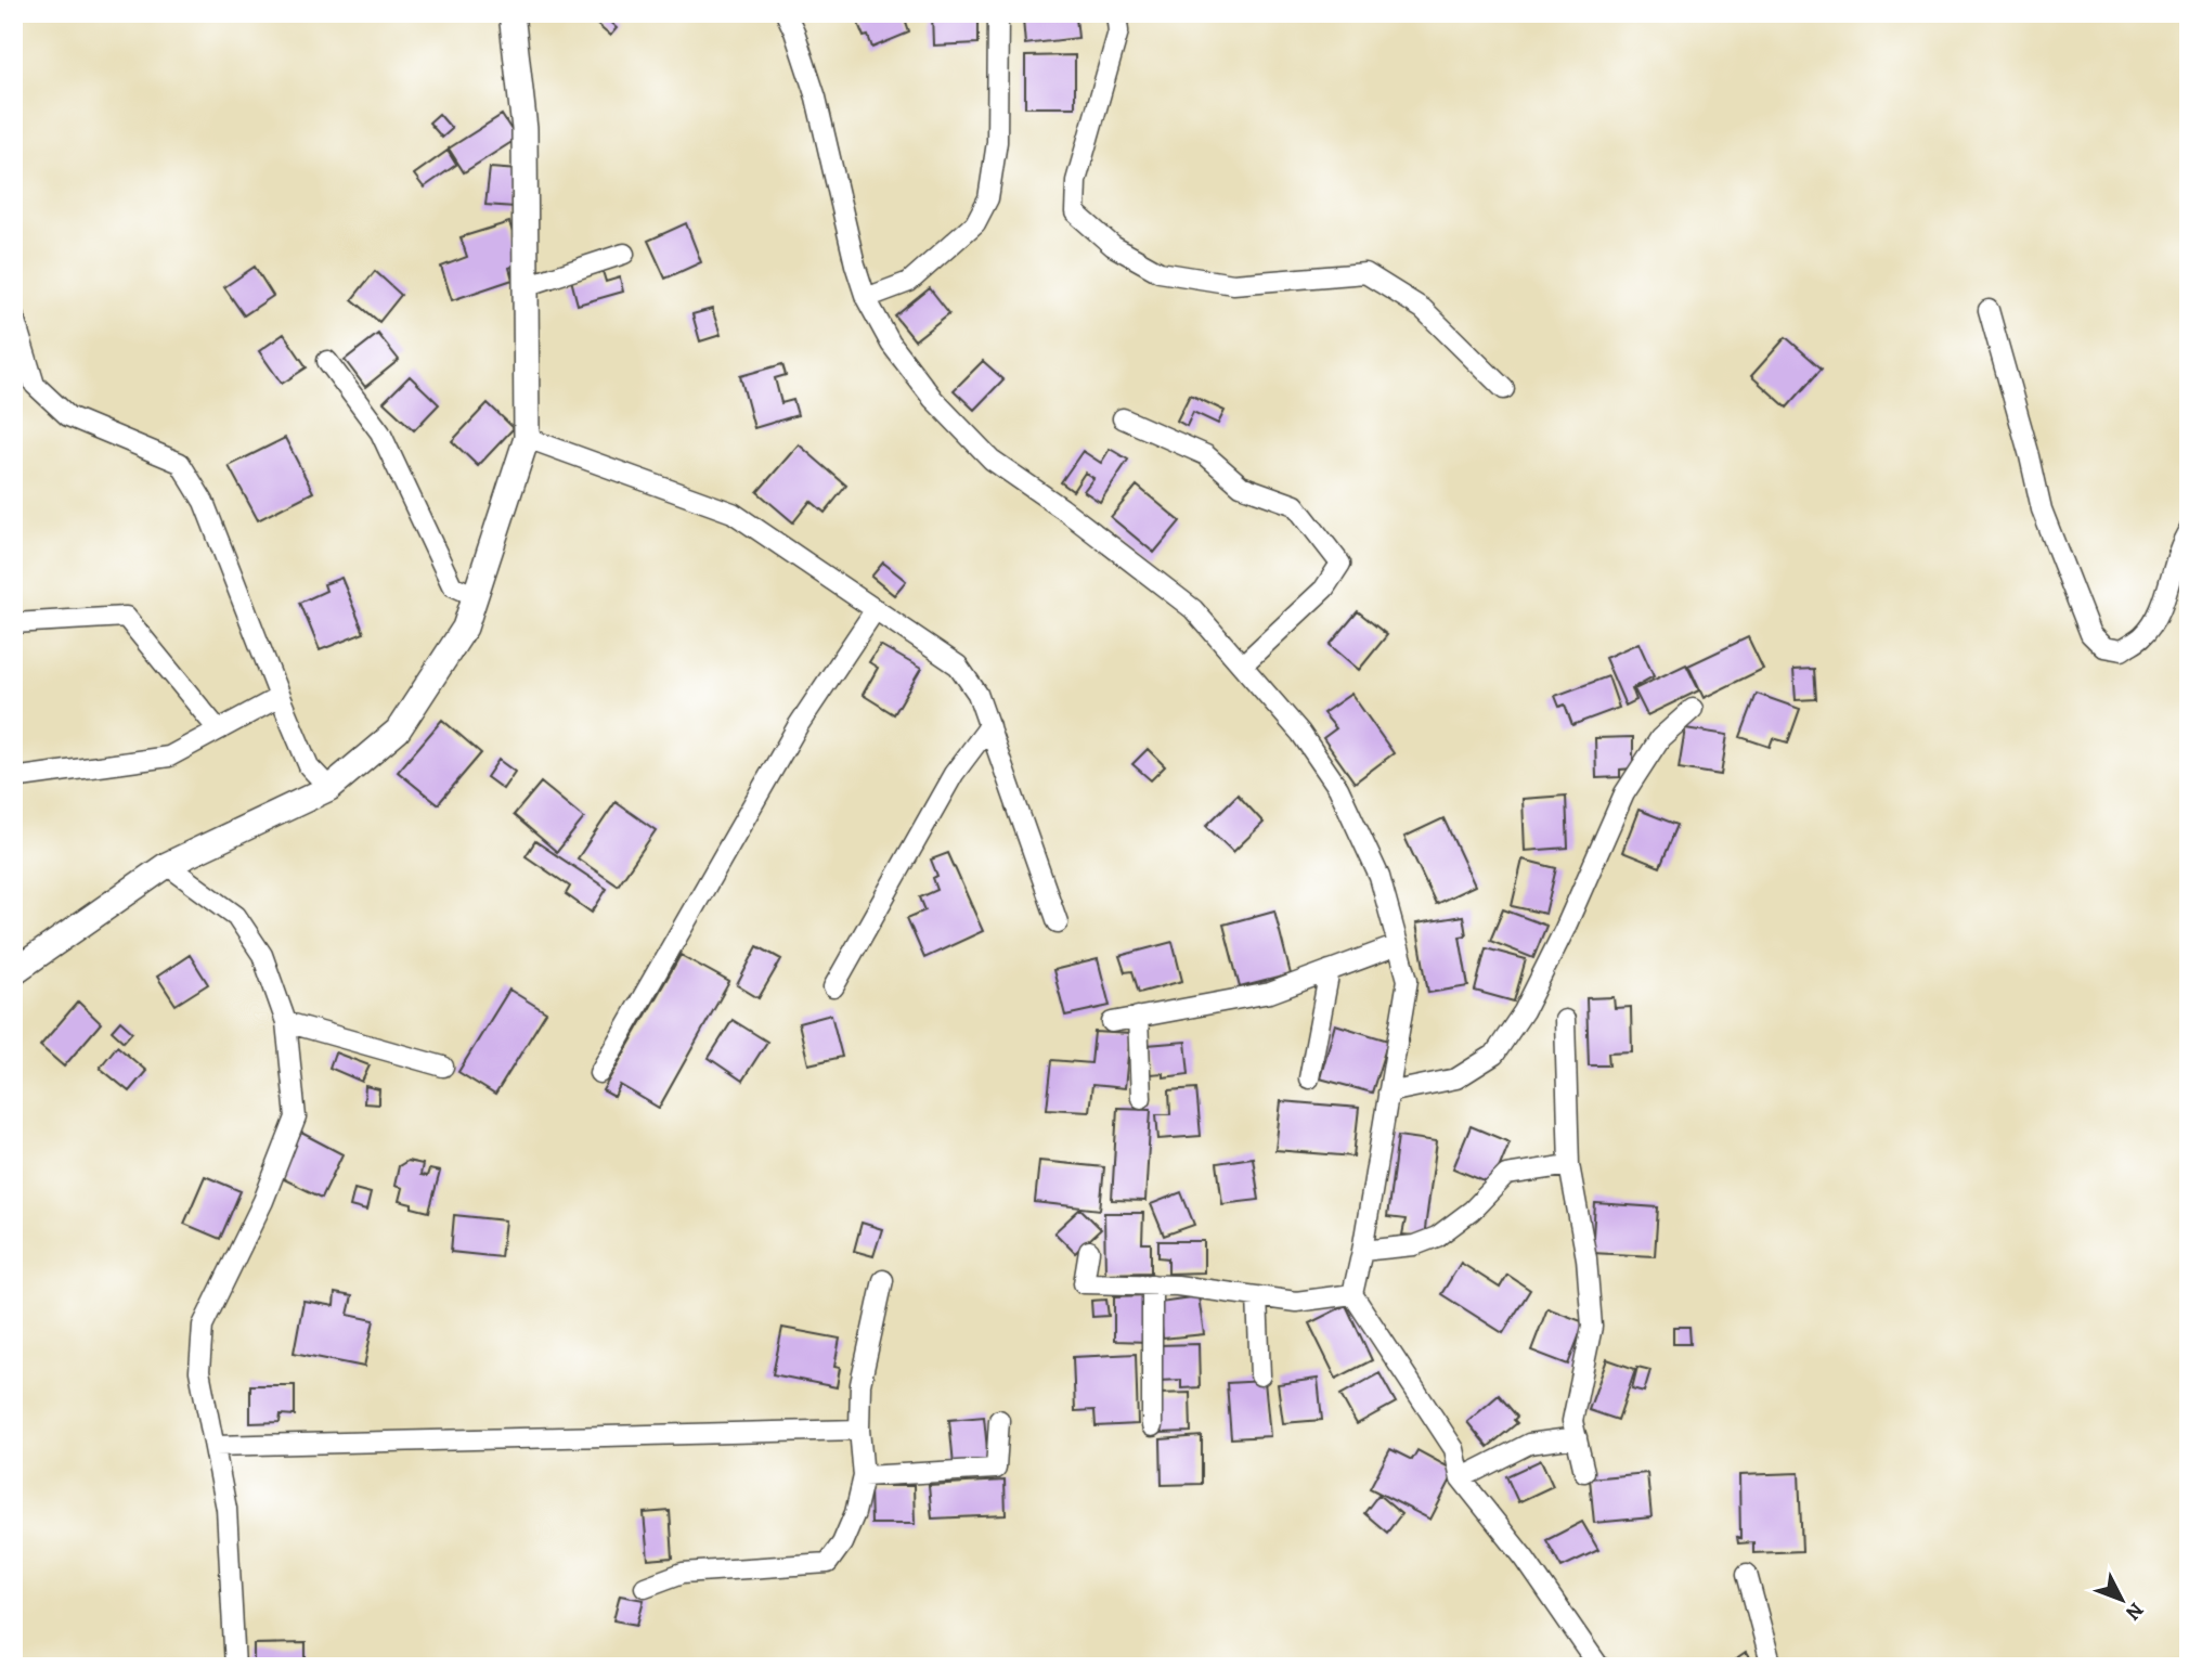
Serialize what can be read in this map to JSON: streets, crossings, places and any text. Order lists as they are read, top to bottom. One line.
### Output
{"north":"bottom right"}
